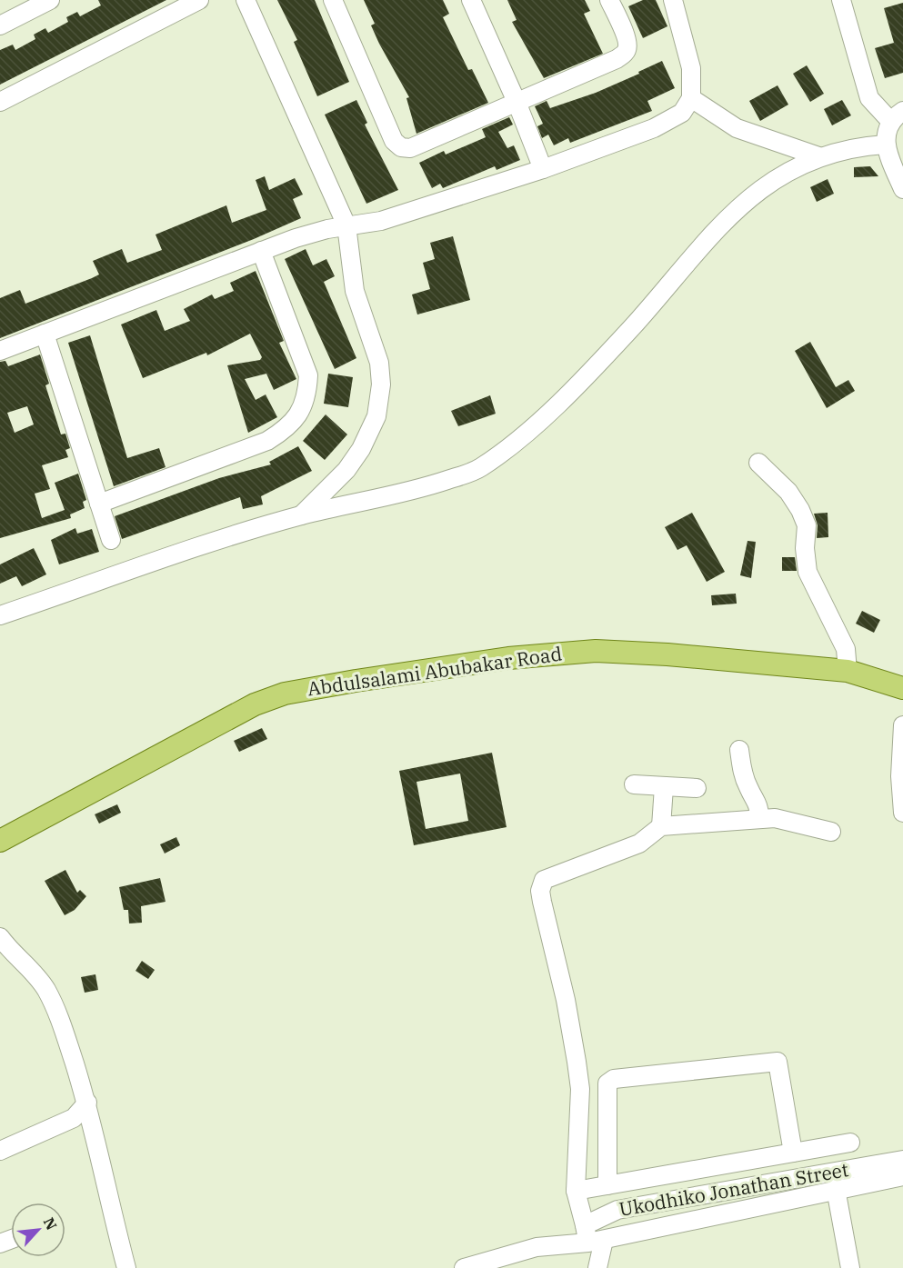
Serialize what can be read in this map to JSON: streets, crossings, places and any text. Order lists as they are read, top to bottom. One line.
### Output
{"streets":{"main road":["Abdulsalami Abubakar Road"],"street":["Ukodhiko Jonathan Street"]},"north":"top right"}
